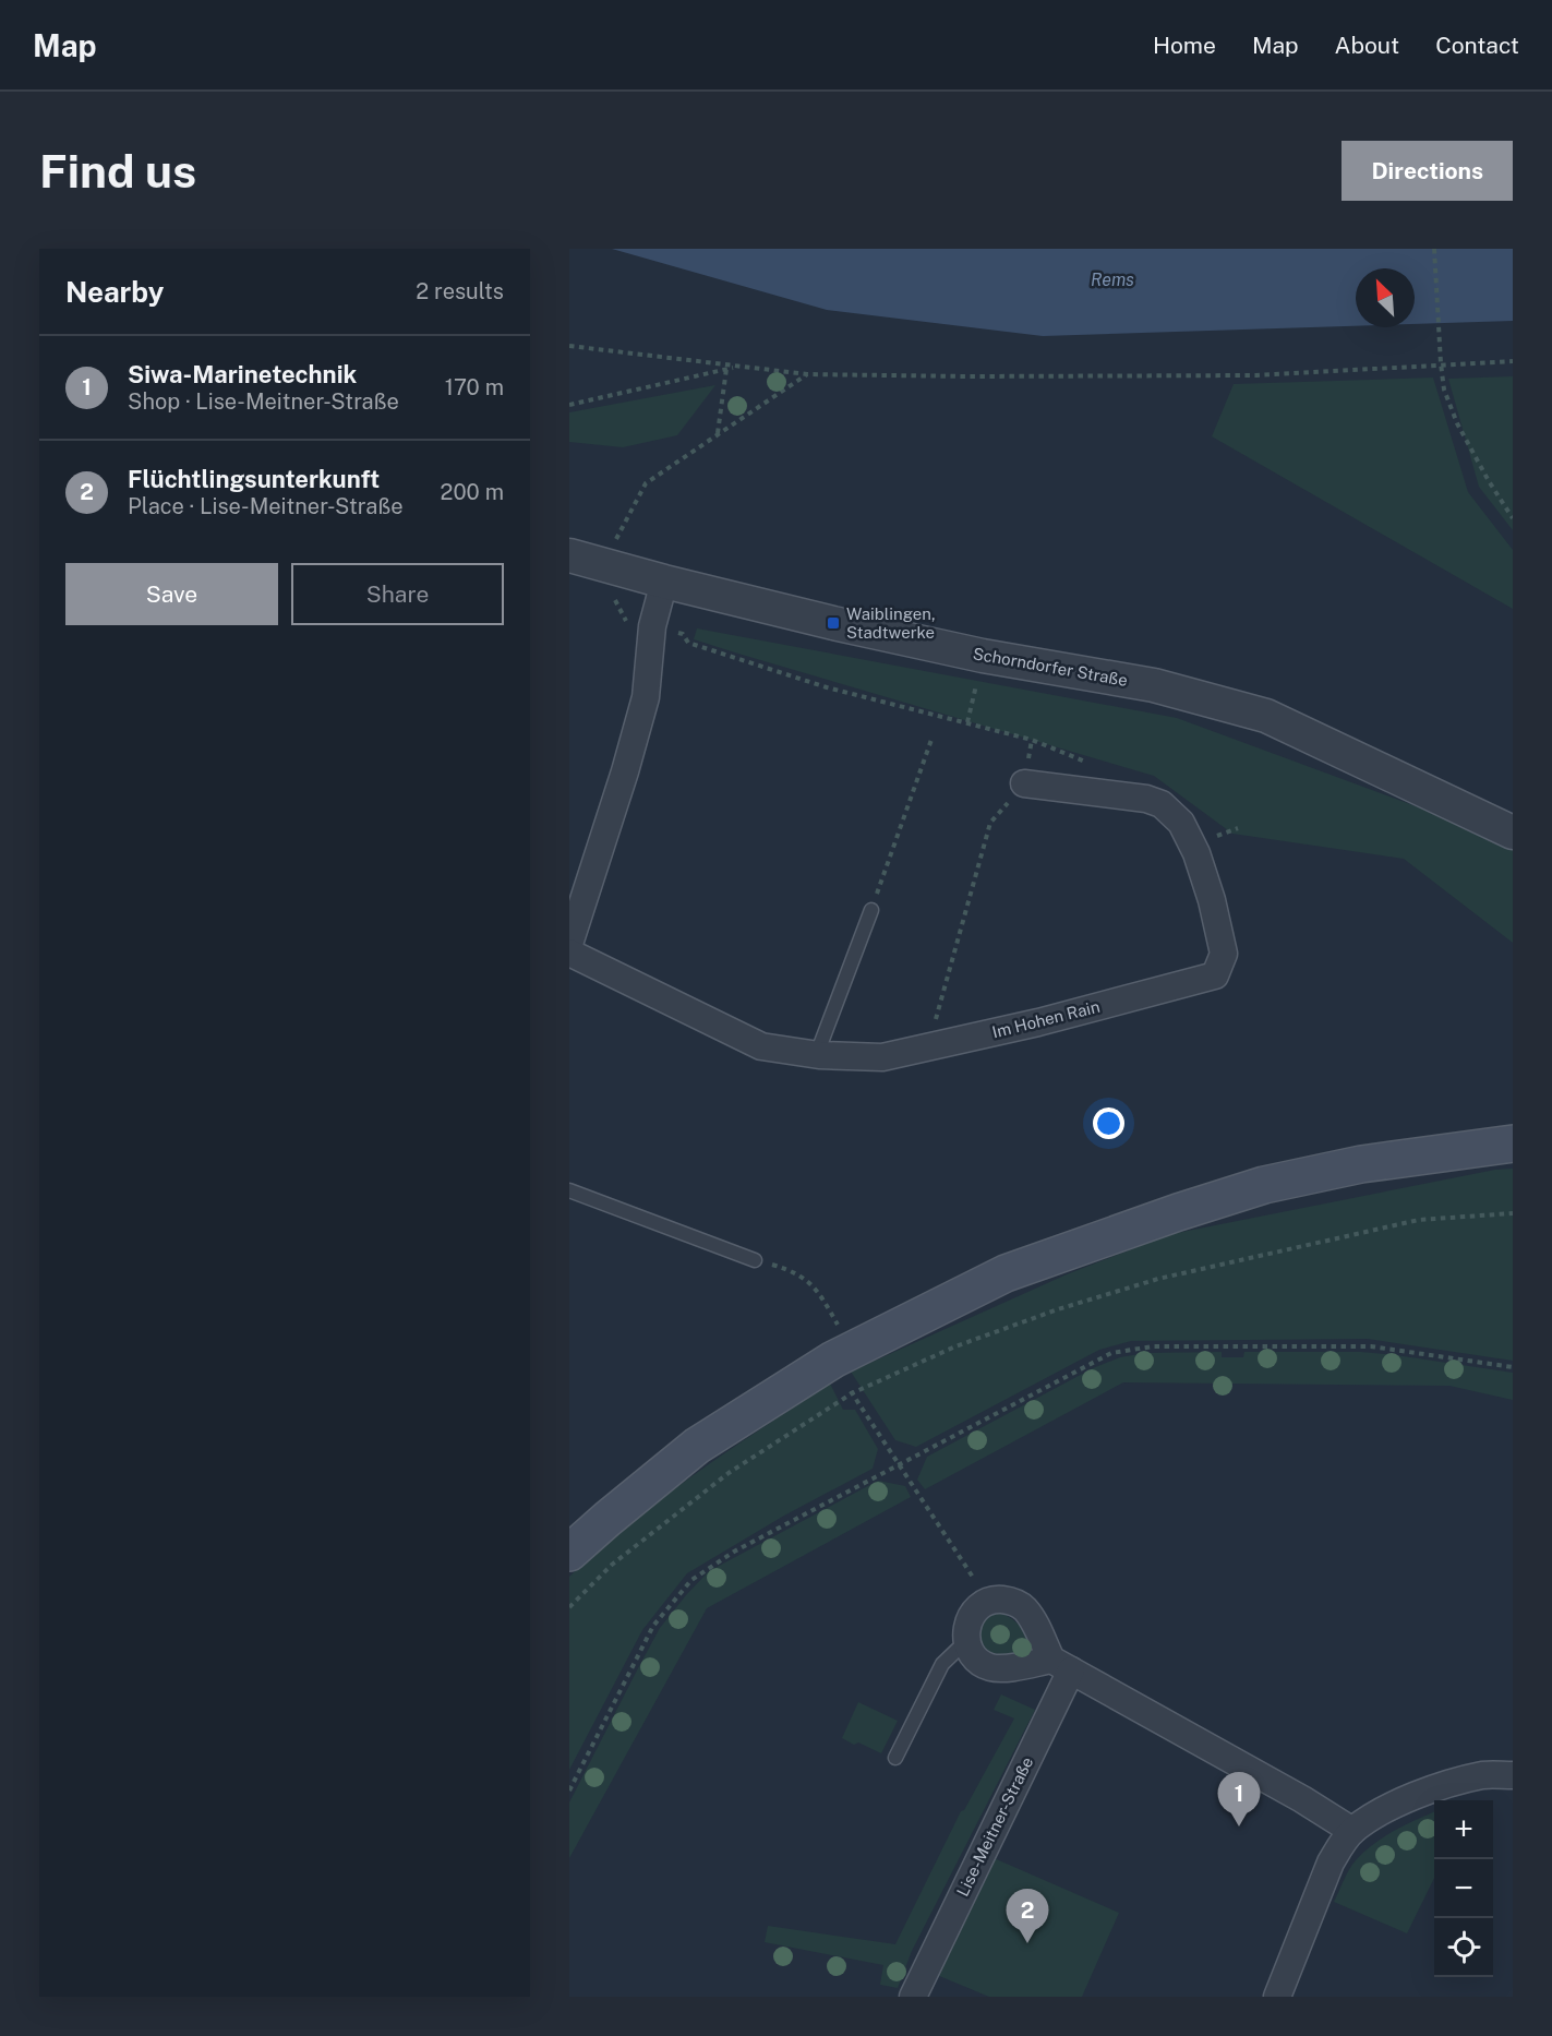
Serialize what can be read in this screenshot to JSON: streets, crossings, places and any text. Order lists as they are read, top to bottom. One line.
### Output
{"streets":{"street":["Schorndorfer Straße","Im Hohen Rain","Lise-Meitner-Straße"]},"water":["Rems"],"places":{"transit":["Waiblingen, Stadtwerke"]},"north":"top left","page":{"header":"Map","nav":["Home","Map","About","Contact"],"buttons":["Directions",["Save","Share"]],"title":"Find us","heading":["Nearby","2 results"],"list":[{"mark":"1","name":"Siwa-Marinetechnik","note":"Shop · Lise-Meitner-Straße","value":"170 m"},{"mark":"2","name":"Flüchtlingsunterkunft","note":"Place · Lise-Meitner-Straße","value":"200 m"}],"pins":["1","2"],"map_buttons":["+","−"]}}
